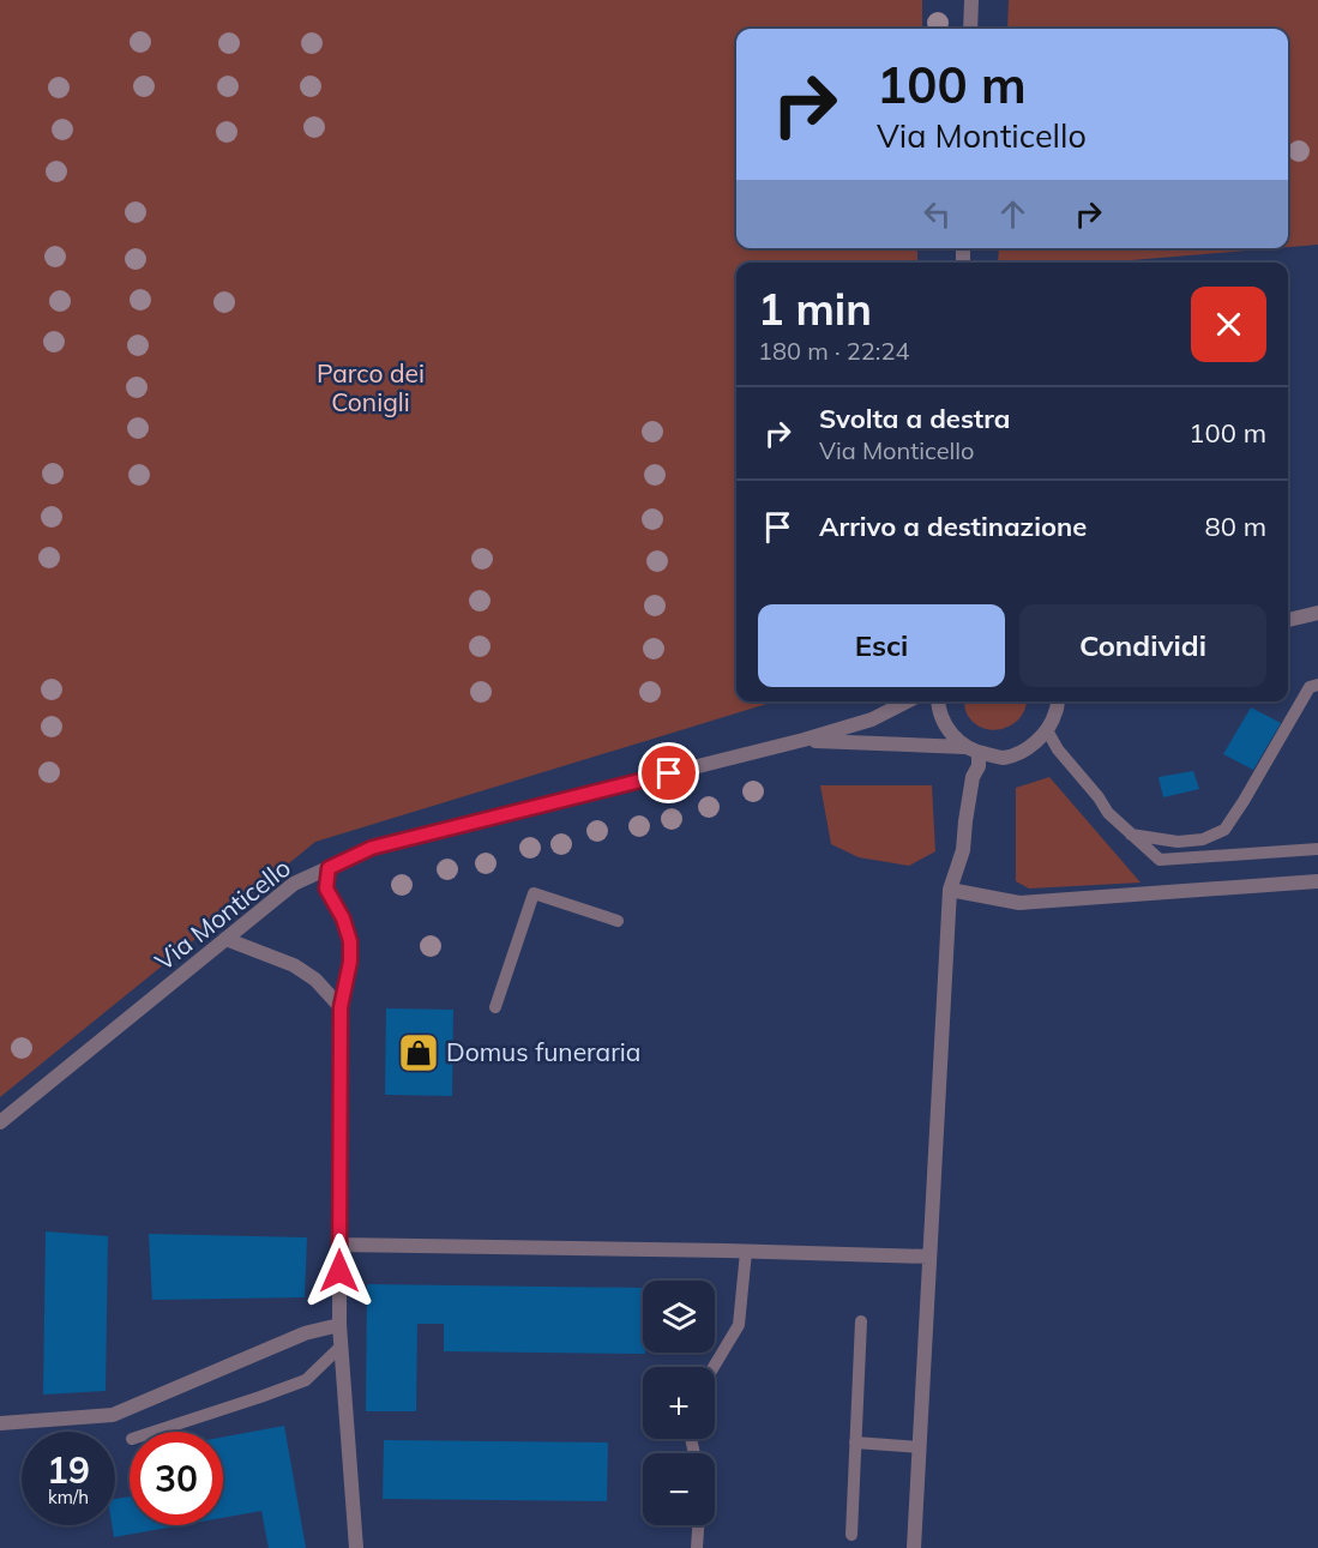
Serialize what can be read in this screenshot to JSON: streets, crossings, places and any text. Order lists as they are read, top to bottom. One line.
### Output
{"streets":{"street":["Via Monticello"]},"parks":["Parco dei Conigli"],"places":{"shop":["Domus funeraria"]},"page":{"turn":["100 m","Via Monticello"],"heading":["1 min","180 m · 22:24"],"list":[{"name":"Svolta a destra","note":"Via Monticello","value":"100 m"},{"name":"Arrivo a destinazione","value":"80 m"}],"buttons":["Esci","Condividi"],"map_buttons":["+","−"],"speed":"19 km/h","limit":"30"}}
